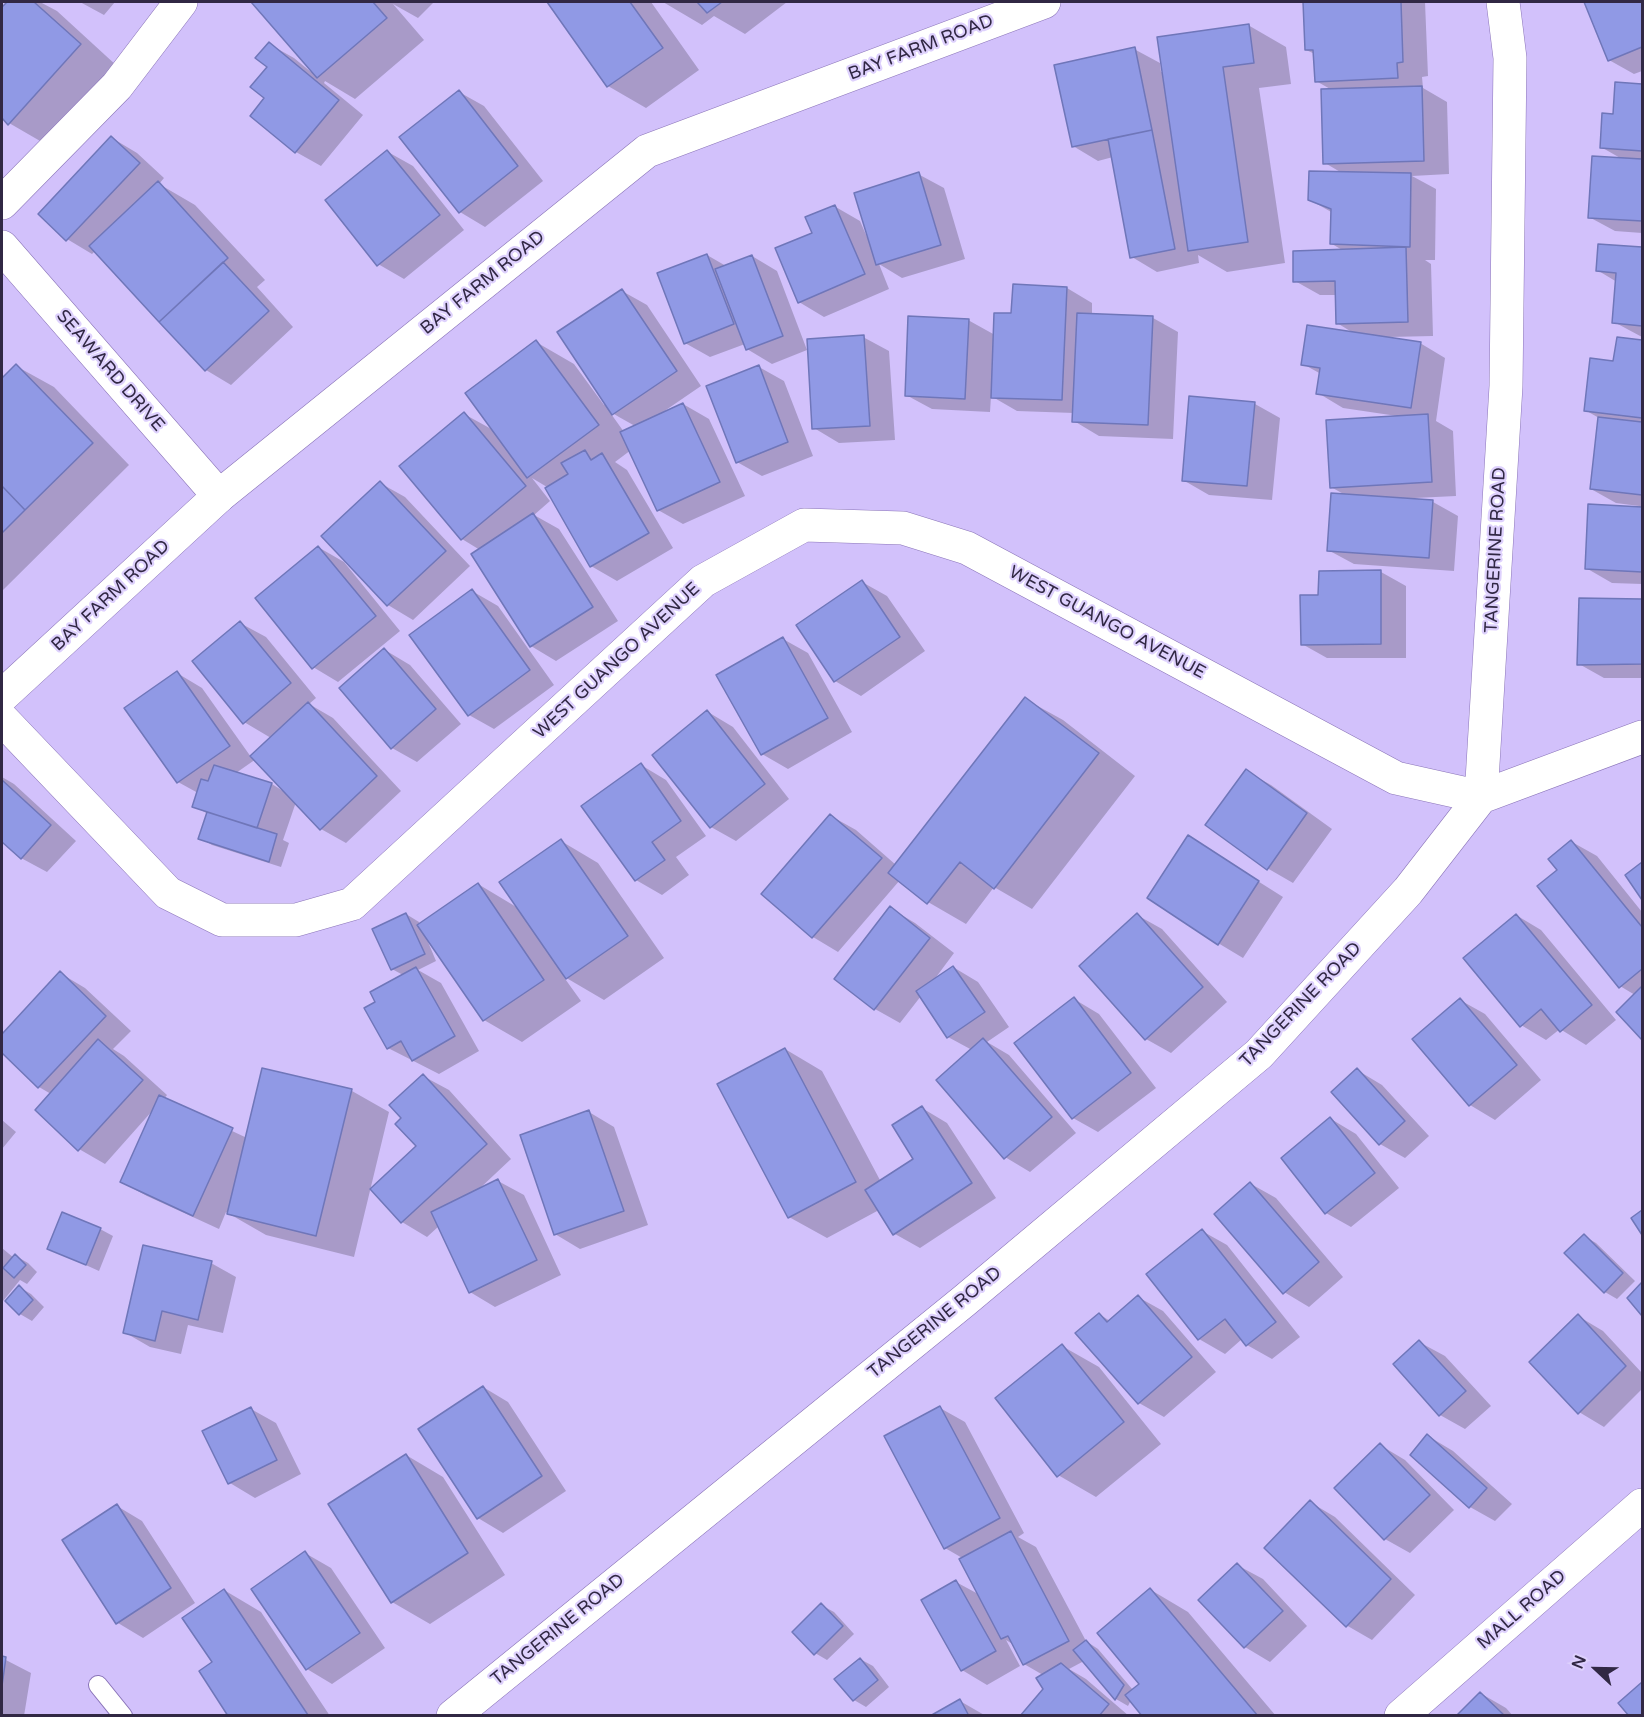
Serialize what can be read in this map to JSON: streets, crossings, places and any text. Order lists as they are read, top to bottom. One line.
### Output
{"streets":{"street":["BAY FARM ROAD","SEAWARD DRIVE","TANGERINE ROAD","WEST GUANGO AVENUE","MALL ROAD"]},"crossings":[["BAY FARM ROAD","SEAWARD DRIVE"],["TANGERINE ROAD","WEST GUANGO AVENUE"]],"north":"left"}
